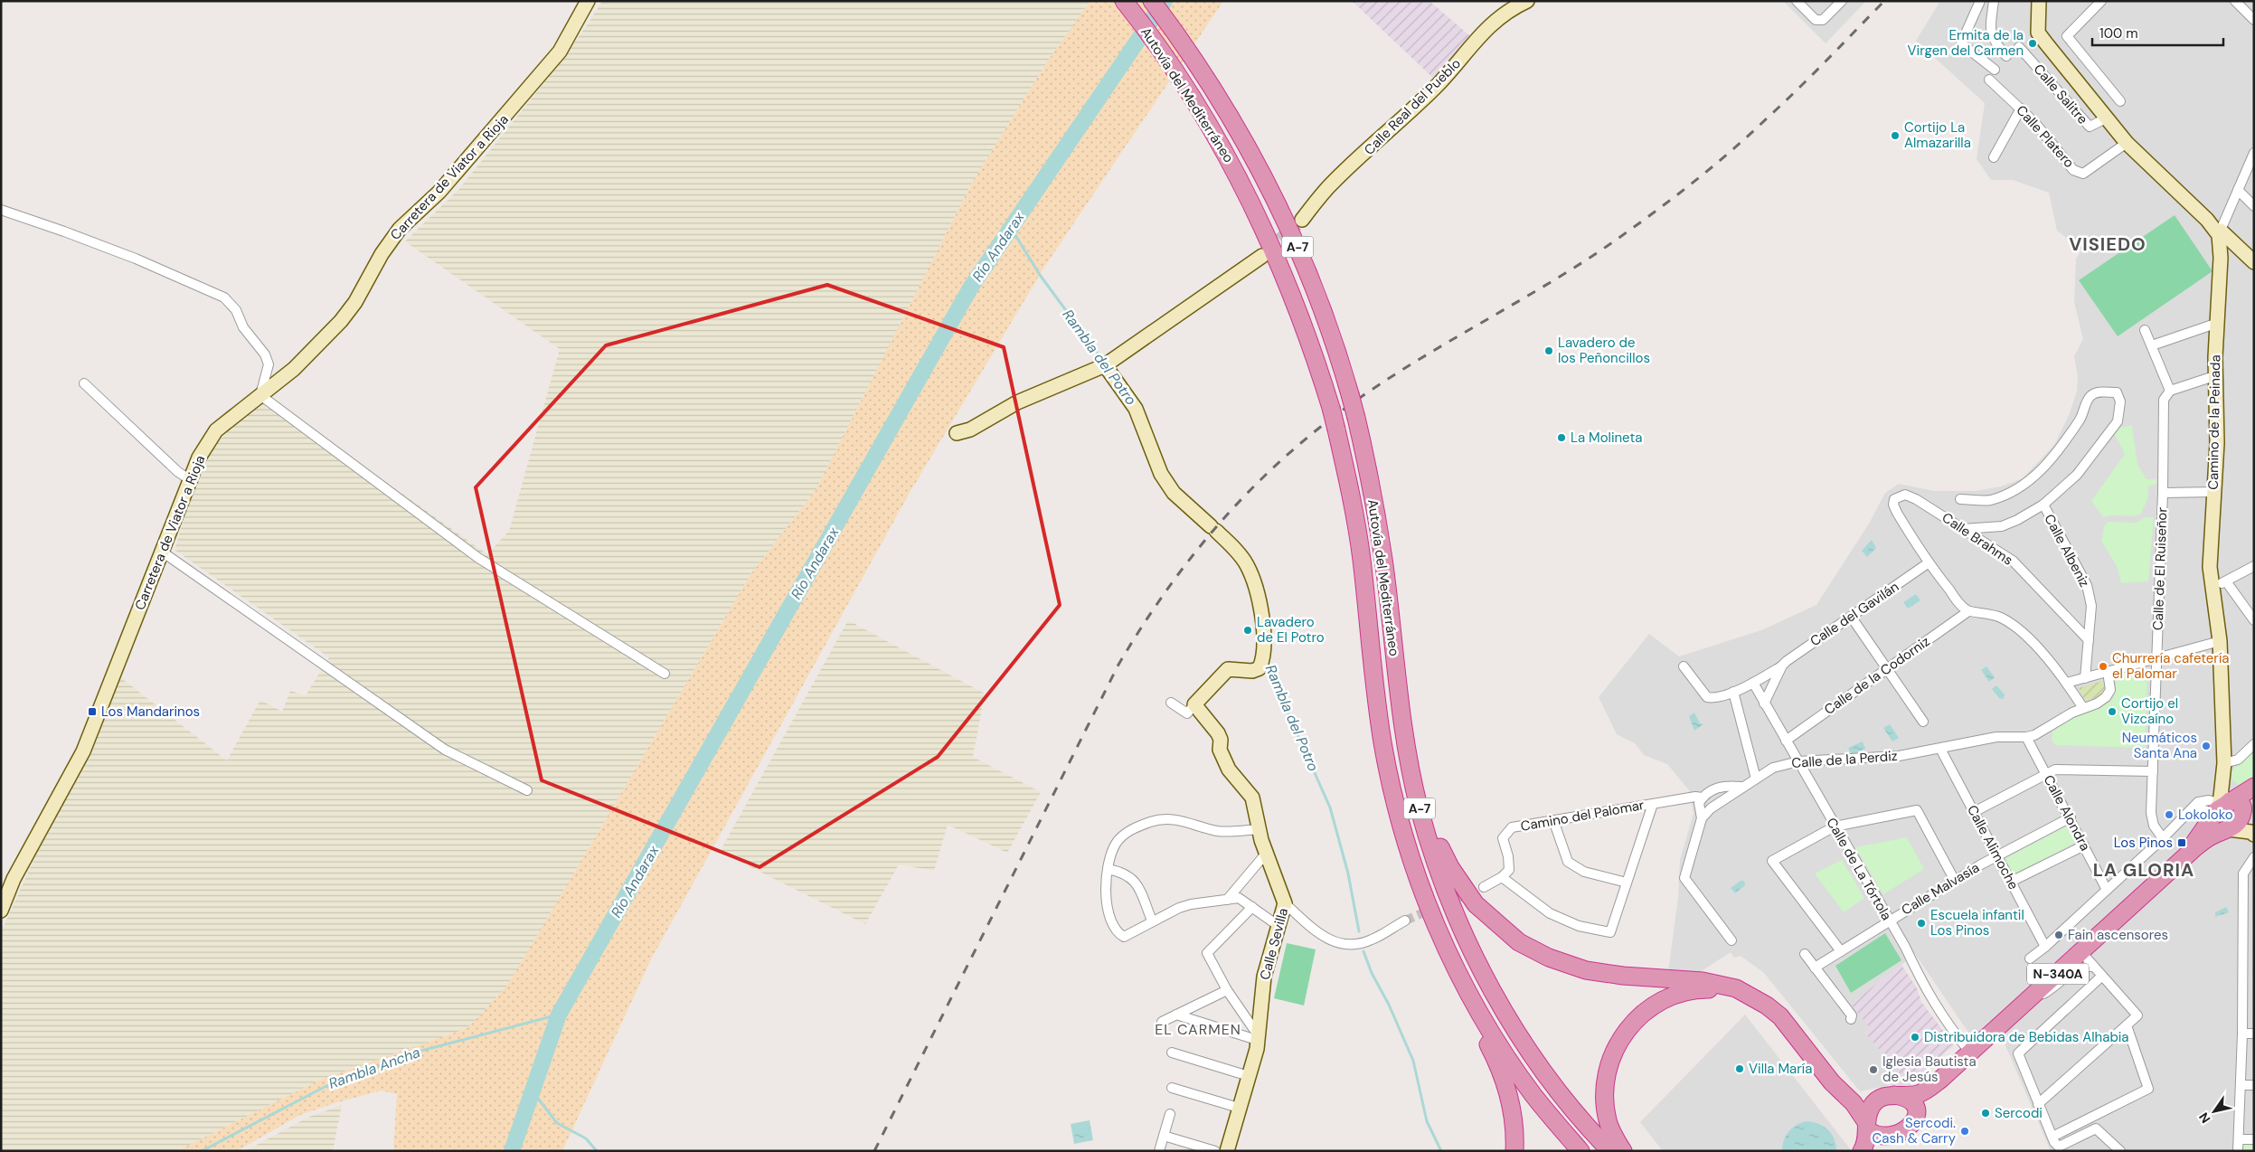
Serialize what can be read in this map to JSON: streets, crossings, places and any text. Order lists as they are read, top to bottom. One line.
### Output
{"streets":{"highway":["Autovía del Mediterráneo","A-7","N-340A"],"street":["Calle Salitre","Calle Real del Pueblo","Calle Platero","Carretera de Viator a Rioja","Camino de la Peinada","Calle Brahms","Calle Albeniz","Calle de El Ruiseñor","Calle del Gavilán","Calle de la Codorniz","Calle de la Perdiz","Calle Alondra","Camino del Palomar","Calle Alimoche","Calle de La Tórtola","Calle Malvasía","Calle Sevilla"]},"crossings":[["Camino de la Peinada","N-340A"],["Calle Brahms","Calle Albeniz"],["Calle Brahms","Calle del Gavilán"],["Calle del Gavilán","Calle de La Tórtola"],["Calle de la Codorniz","Calle de La Tórtola"],["Calle de la Perdiz","Calle Alondra"],["Calle de la Perdiz","Camino del Palomar"],["Calle de la Perdiz","Calle Alimoche"],["Calle de la Perdiz","Calle de La Tórtola"],["Calle Alondra","Calle Malvasía"],["Calle Alimoche","Calle Malvasía"],["Calle de La Tórtola","Calle Malvasía"],["Calle de La Tórtola","N-340A"]],"districts":["VISIEDO","LA GLORIA","EL CARMEN"],"water":["Río Andarax","Rambla del Potro","Rambla Ancha"],"places":{"other":["Ermita de la Virgen del Carmen","Cortijo La Almazarilla","Lavadero de los Peñoncillos","La Molineta","Lavadero de El Potro","Churrería cafetería el Palomar","Cortijo el Vizcaíno","Neumáticos Santa Ana","Lokoloko","Escuela infantil Los Pinos","Fain ascensores","Distribuidora de Bebidas Alhabia","Villa María","Iglesia Bautista de Jesús","Sercodi","Sercodi. Cash & Carry"],"transit":["Los Mandarinos","Los Pinos"]},"scale_bar":"100 m","north":"bottom left"}
